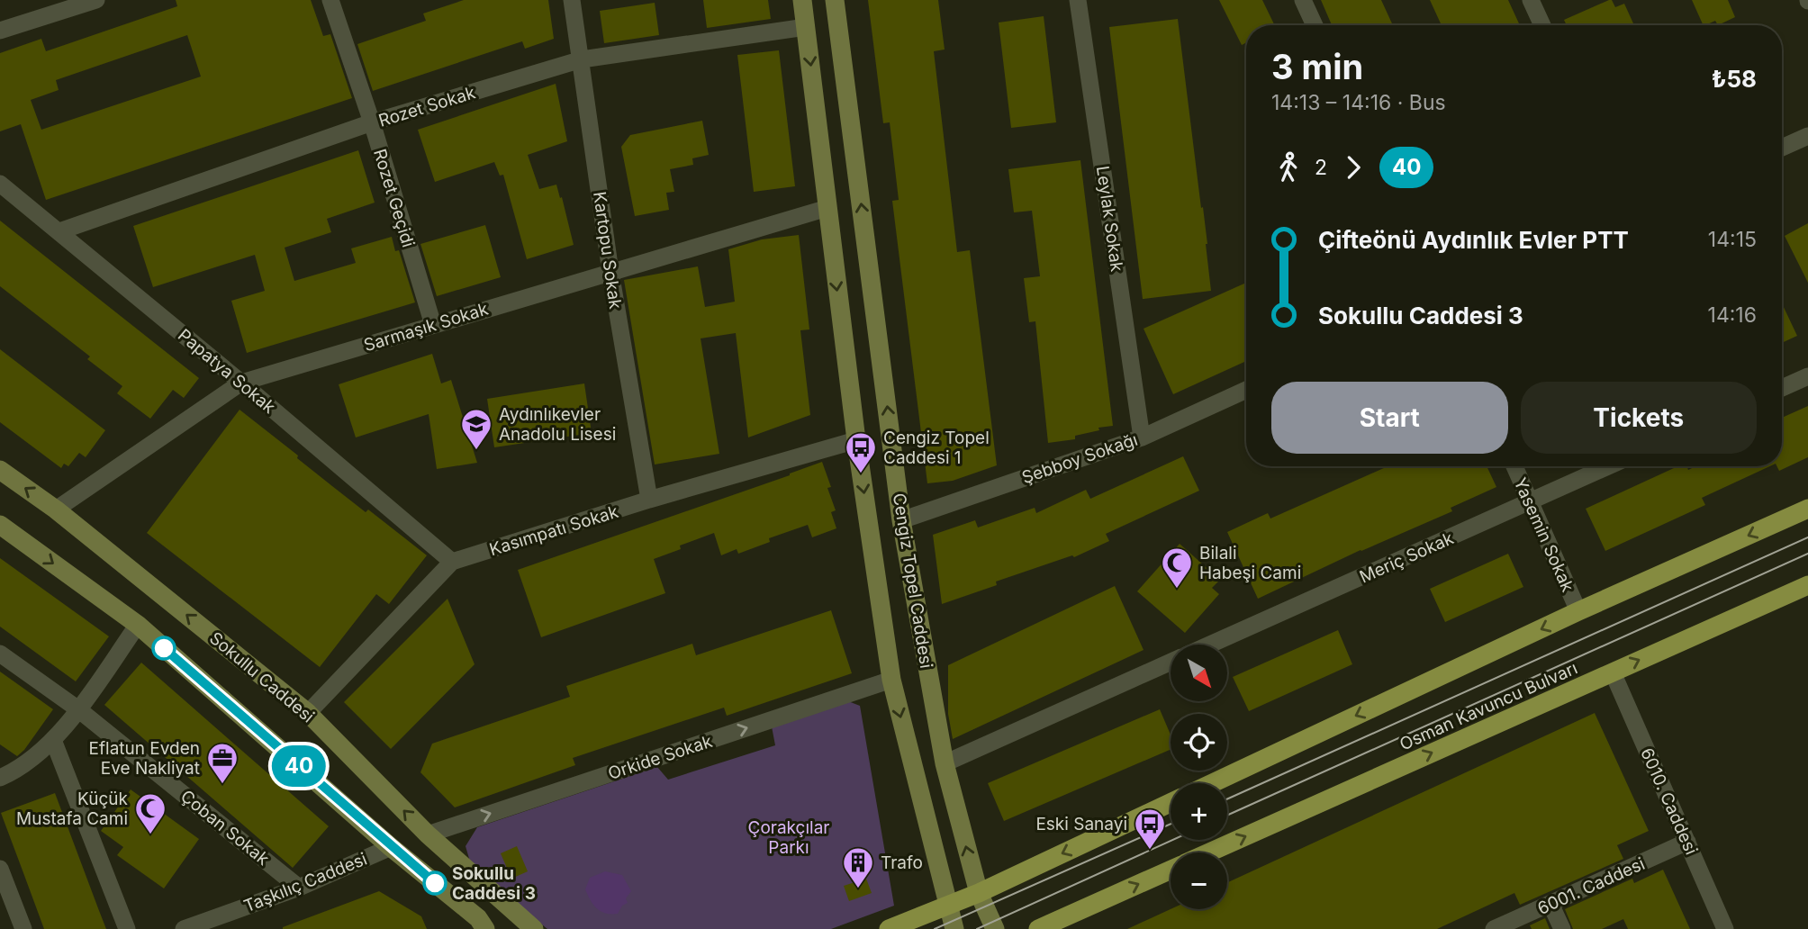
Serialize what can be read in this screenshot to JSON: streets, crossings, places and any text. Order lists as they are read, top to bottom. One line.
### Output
{"streets":{"highway":["Osman Kavuncu Bulvarı"],"main road":["Cengiz Topel Caddesi","Sokullu Caddesi"],"street":["Rozet Sokak","Rozet Geçidi","Leylak Sokak","Kartopu Sokak","Sarmaşık Sokak","Papatya Sokak","Şebboy Sokağı","Kasımpatı Sokak","Yasemin Sokak","Meriç Sokak","Orkide Sokak","6010. Caddesi","Çoban Sokak","Taşkılıç Caddesi","6001. Caddesi"]},"crossings":[["Rozet Sokak","Rozet Geçidi"],["Rozet Sokak","Kartopu Sokak"],["Rozet Sokak","Papatya Sokak"],["Rozet Sokak","Cengiz Topel Caddesi"],["Rozet Geçidi","Sarmaşık Sokak"],["Leylak Sokak","Şebboy Sokağı"],["Kartopu Sokak","Sarmaşık Sokak"],["Kartopu Sokak","Kasımpatı Sokak"],["Sarmaşık Sokak","Papatya Sokak"],["Sarmaşık Sokak","Cengiz Topel Caddesi"],["Sarmaşık Sokak","Sokullu Caddesi"],["Papatya Sokak","Kasımpatı Sokak"],["Şebboy Sokağı","Cengiz Topel Caddesi"],["Kasımpatı Sokak","Cengiz Topel Caddesi"],["Kasımpatı Sokak","Sokullu Caddesi"],["Yasemin Sokak","Meriç Sokak"],["Cengiz Topel Caddesi","Orkide Sokak"],["Sokullu Caddesi","Orkide Sokak"],["Osman Kavuncu Bulvarı","6010. Caddesi"],["6010. Caddesi","6001. Caddesi"],["Çoban Sokak","Taşkılıç Caddesi"]],"one_way":["Orkide Sokak"],"parks":["Çorakçılar Parkı"],"places":{"school or university":["Aydınlıkevler Anadolu Lisesi"],"bus stop":["Cengiz Topel Caddesi 1","Eski Sanayi"],"mosque":["Bilali Habeşi Cami","Küçük Mustafa Cami"],"office":["Eflatun Evden Eve Nakliyat"],"other":["Sokullu Caddesi 3"],"building":["Trafo"]},"lines":["bus line 40"],"north":"bottom right","page":{"on_map":"40","heading":["3 min","14:13 – 14:16 · Bus","₺58"],"legs":["2","40"],"list":[{"name":"Çifteönü Aydınlık Evler PTT","value":"14:15"},{"name":"Sokullu Caddesi 3","value":"14:16"}],"buttons":["Start","Tickets"],"map_buttons":["+","−"]}}
